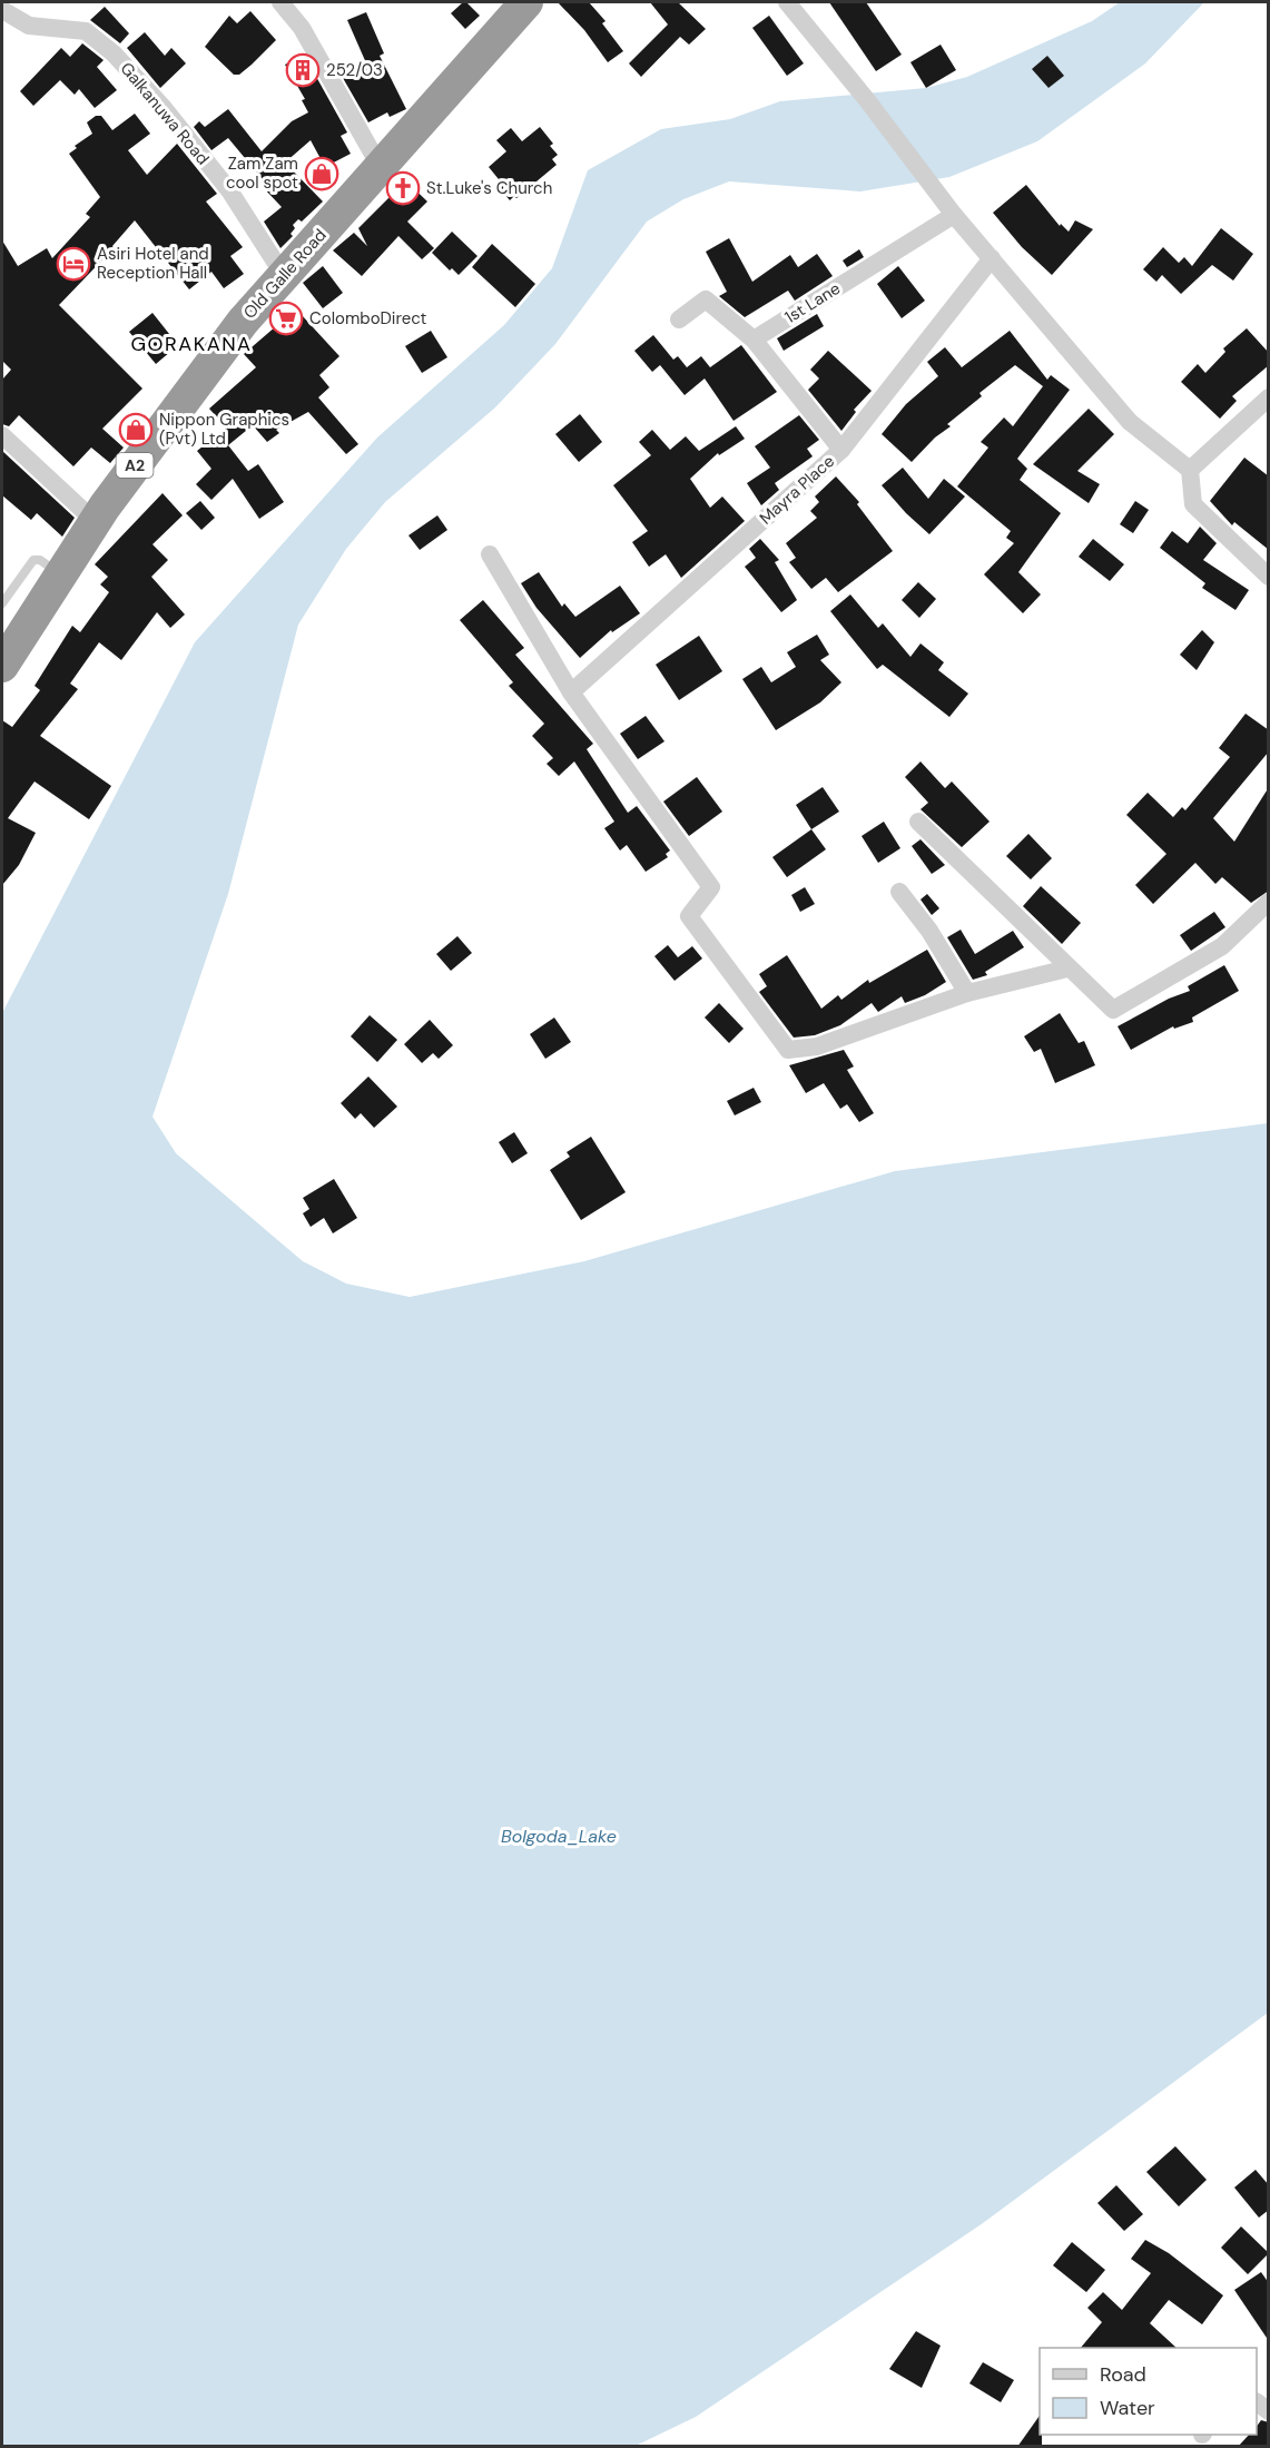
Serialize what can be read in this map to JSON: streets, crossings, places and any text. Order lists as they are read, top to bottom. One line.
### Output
{"streets":{"highway":["Old Galle Road","A2"],"street":["Galkanuwa Road","1st Lane","Mayra Place"]},"crossings":[["Galkanuwa Road","Old Galle Road"]],"districts":["GORAKANA"],"water":["Bolgoda_Lake"],"places":{"building":["252/03"],"shop":["Zam Zam cool spot","Nippon Graphics (Pvt) Ltd"],"church":["St.Luke's Church"],"hotel":["Asiri Hotel and Reception Hall"],"supermarket":["ColomboDirect"]},"legend":["Road","Water"]}
